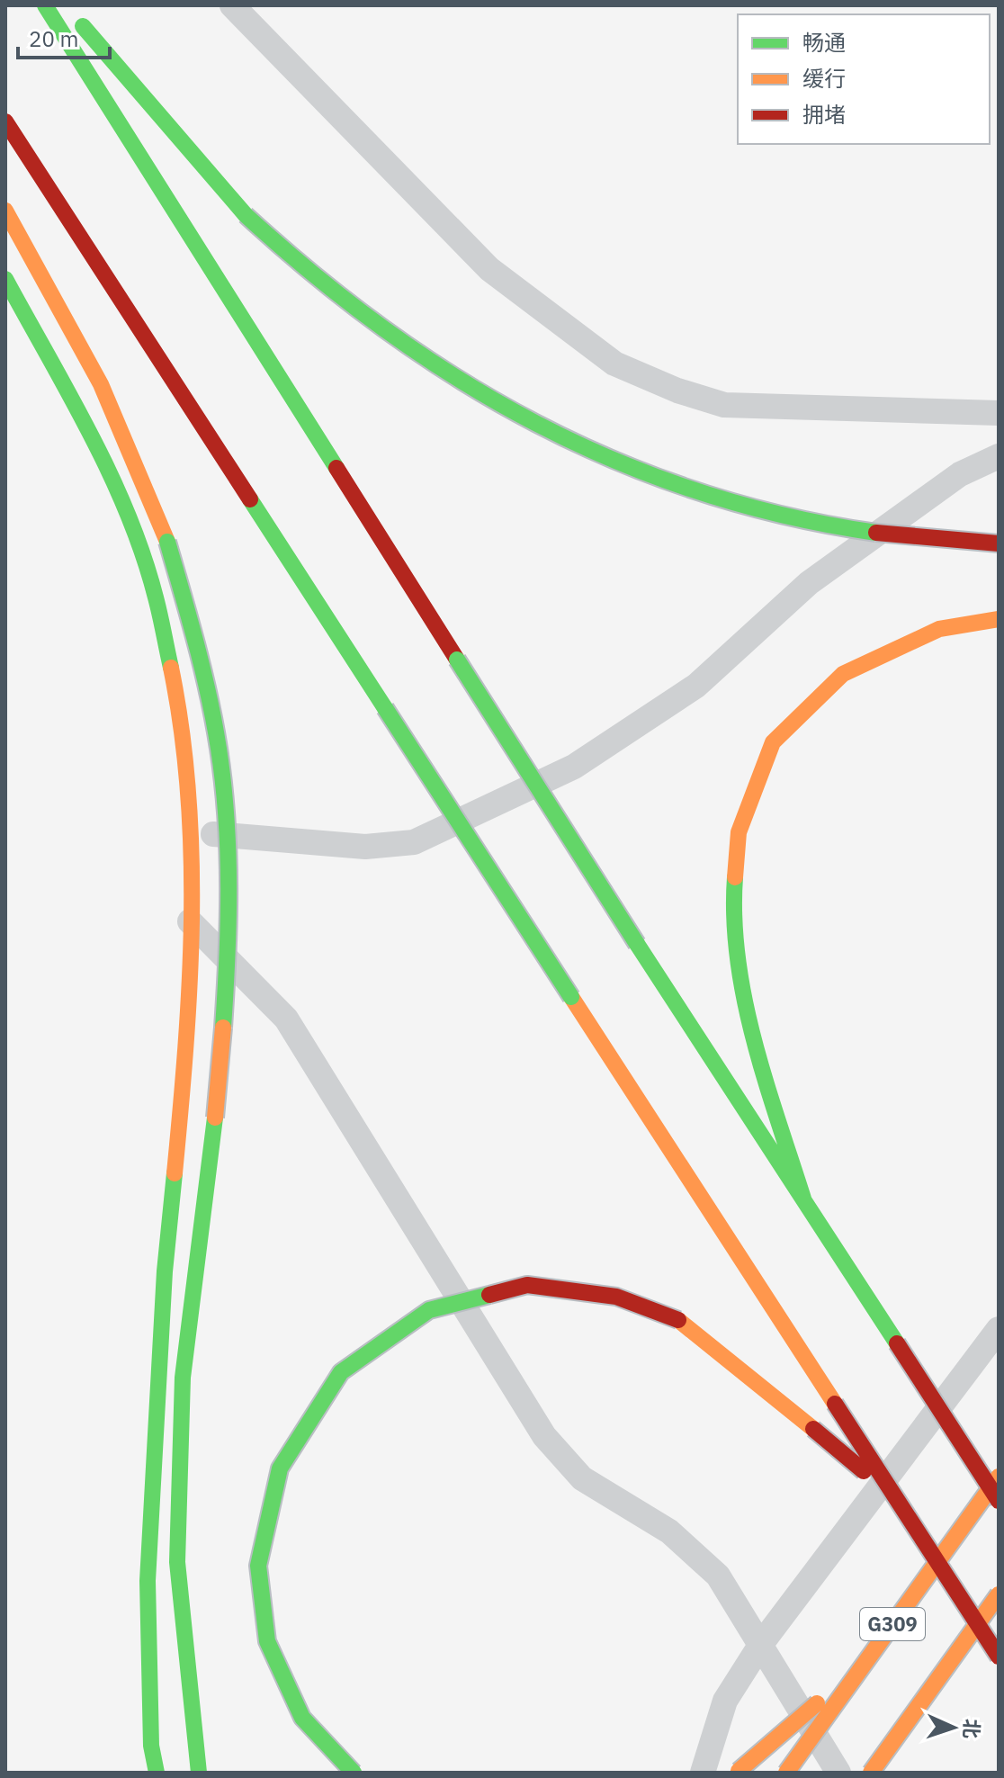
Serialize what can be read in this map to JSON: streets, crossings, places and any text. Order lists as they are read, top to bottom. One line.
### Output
{"streets":{"main road":["G309"]},"legend":["畅通","缓行","拥堵"],"scale_bar":"20 m","north":"right"}
